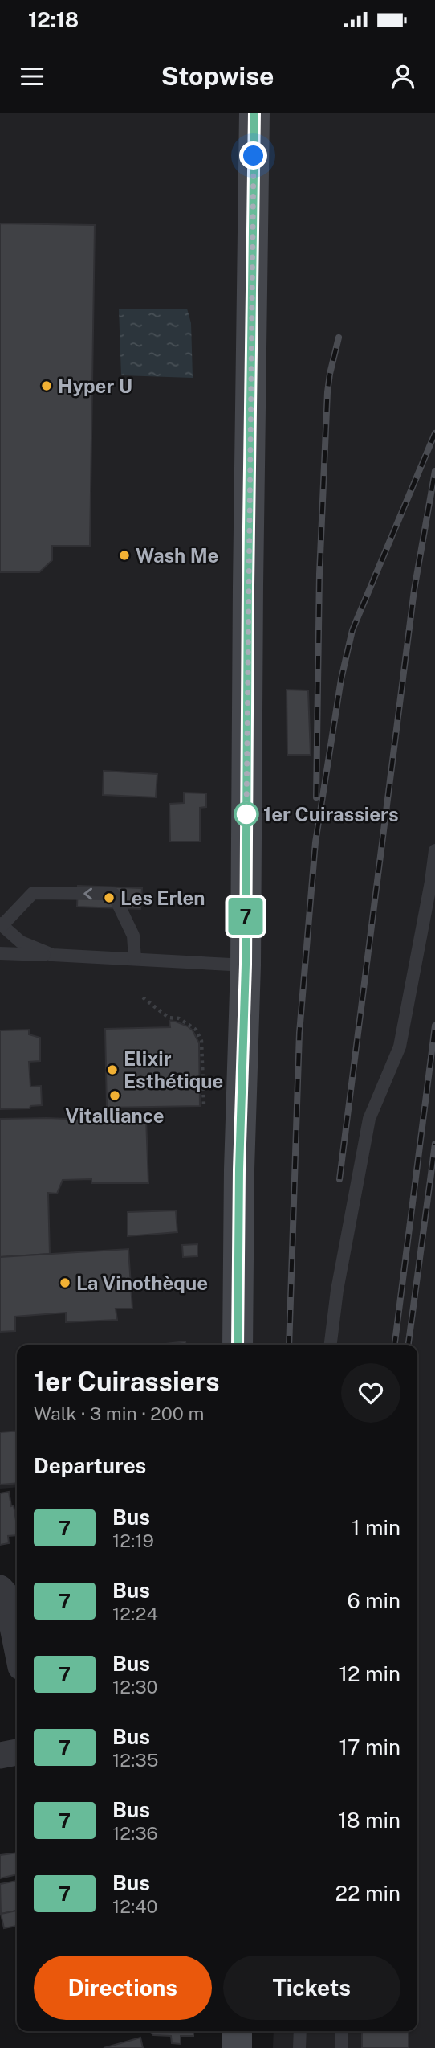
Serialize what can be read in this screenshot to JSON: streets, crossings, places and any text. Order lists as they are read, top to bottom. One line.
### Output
{"places":["Hyper U","Wash Me","1er Cuirassiers","Les Erlen","Elixir Esthétique","Vitalliance","La Vinothèque"],"lines":["bus line 7"],"page":{"status":"12:18","header":"Stopwise","on_map":"7","heading":[["1er Cuirassiers","Walk · 3 min · 200 m"],"Departures"],"list":[{"mark":"7","name":"Bus","note":"12:19","value":"1 min"},{"mark":"7","name":"Bus","note":"12:24","value":"6 min"},{"mark":"7","name":"Bus","note":"12:30","value":"12 min"},{"mark":"7","name":"Bus","note":"12:35","value":"17 min"},{"mark":"7","name":"Bus","note":"12:36","value":"18 min"},{"mark":"7","name":"Bus","note":"12:40","value":"22 min"}],"buttons":["Directions","Tickets"]}}
